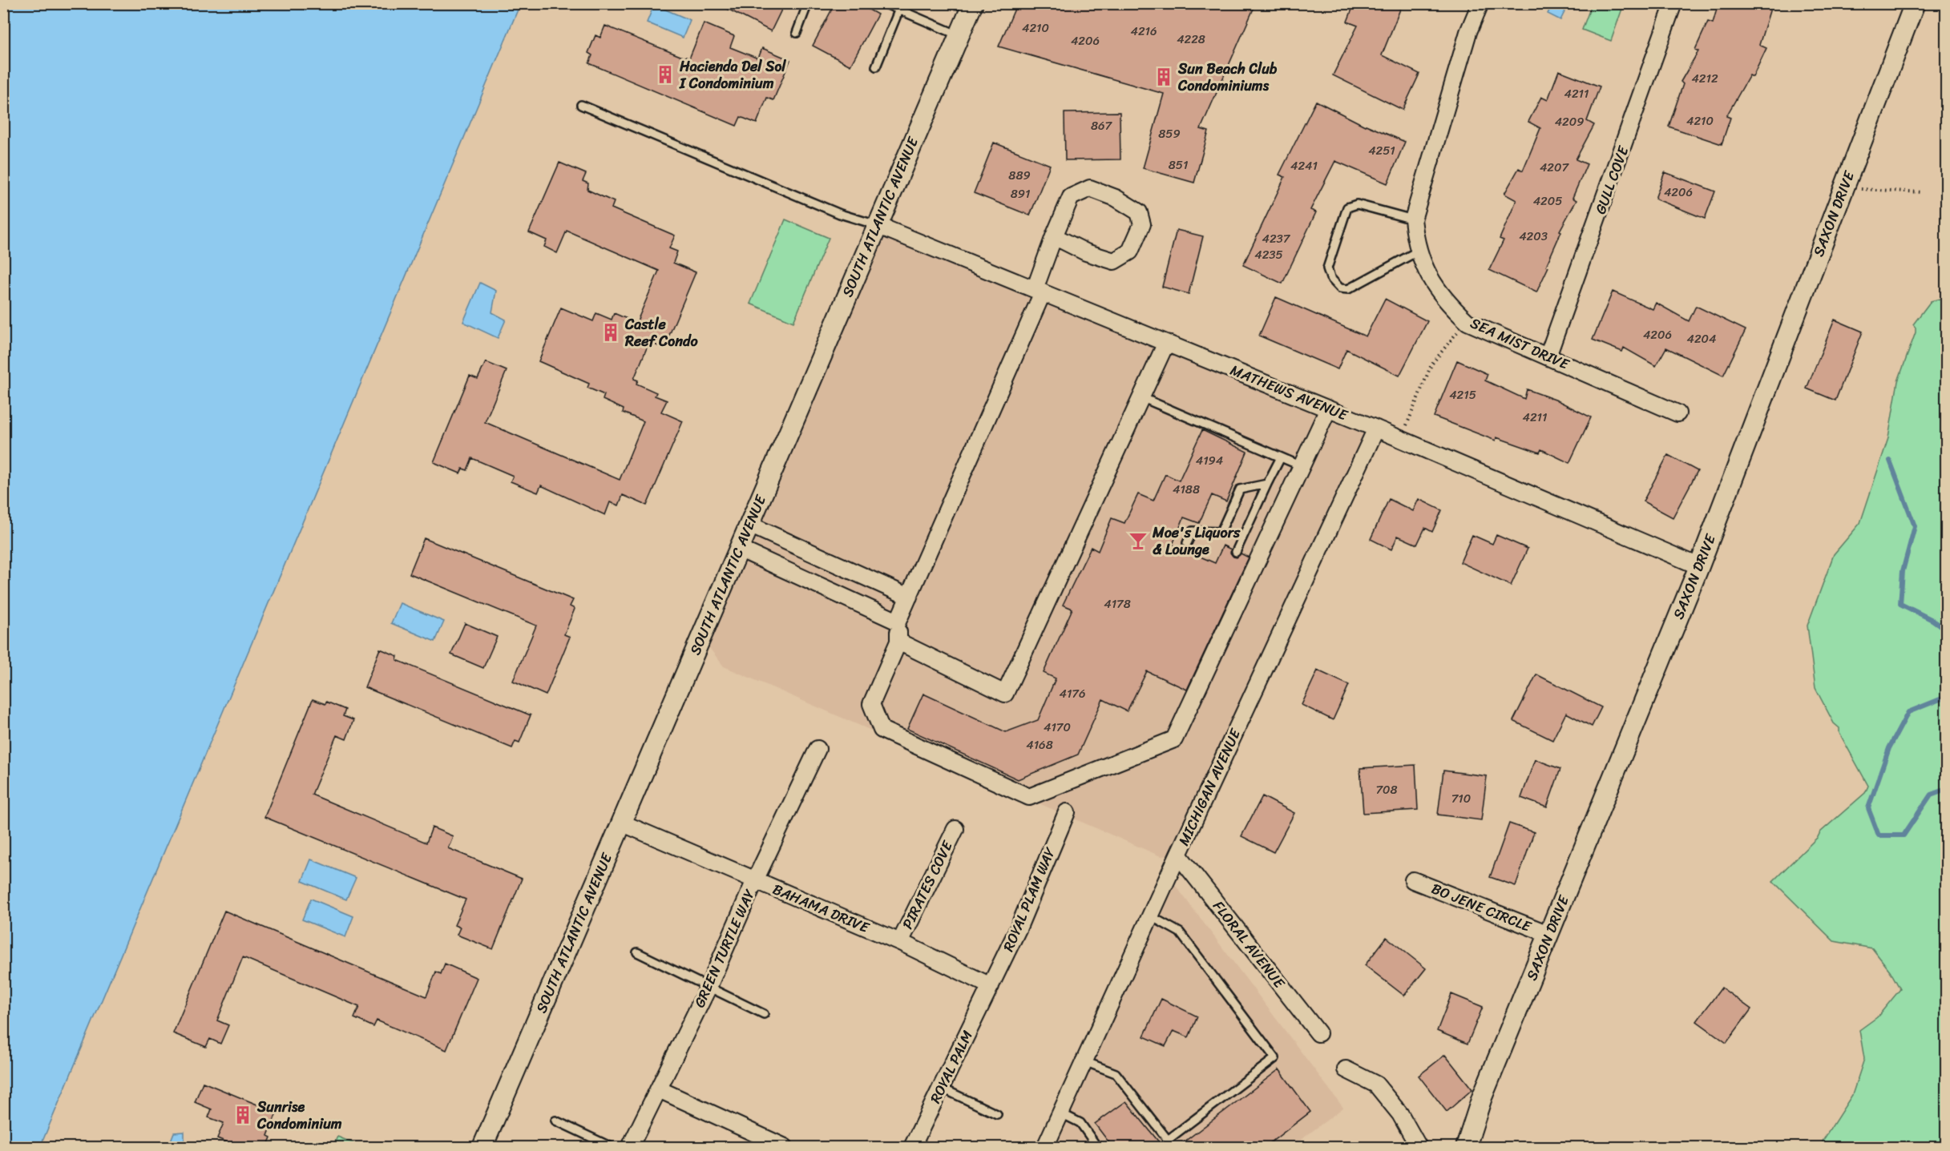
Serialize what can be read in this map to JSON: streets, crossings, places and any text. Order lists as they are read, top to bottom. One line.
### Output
{"streets":{"street":["GULL COVE","SAXON DRIVE","SOUTH ATLANTIC AVENUE","SEA MIST DRIVE","MATHEWS AVENUE","MICHIGAN AVENUE","PIRATES COVE","ROYAL PLAM WAY","BO JENE CIRCLE","BAHAMA DRIVE","FLORAL AVENUE","GREEN TURTLE WAY","ROYAL PALM"]},"crossings":[["GULL COVE","SEA MIST DRIVE"],["SAXON DRIVE","MATHEWS AVENUE"],["SAXON DRIVE","BO JENE CIRCLE"],["SOUTH ATLANTIC AVENUE","MATHEWS AVENUE"],["SOUTH ATLANTIC AVENUE","BAHAMA DRIVE"],["MATHEWS AVENUE","MICHIGAN AVENUE"],["MICHIGAN AVENUE","FLORAL AVENUE"],["PIRATES COVE","BAHAMA DRIVE"],["ROYAL PLAM WAY","BAHAMA DRIVE"],["ROYAL PLAM WAY","ROYAL PALM"],["BAHAMA DRIVE","GREEN TURTLE WAY"],["BAHAMA DRIVE","ROYAL PALM"]],"places":{"building":["Hacienda Del Sol I Condominium","Sun Beach Club Condominiums","Castle Reef Condo","Sunrise Condominium"],"bar":["Moe's Liquors & Lounge"]},"house_numbers":["4210","4216","4228","4206","4212","4211","4210","4209","867","859","4251","851","4241","4207","889","4206","891","4205","4203","4237","4235","4206","4204","4215","4211","4194","4188","4178","4176","4170","4168","708","710"]}
